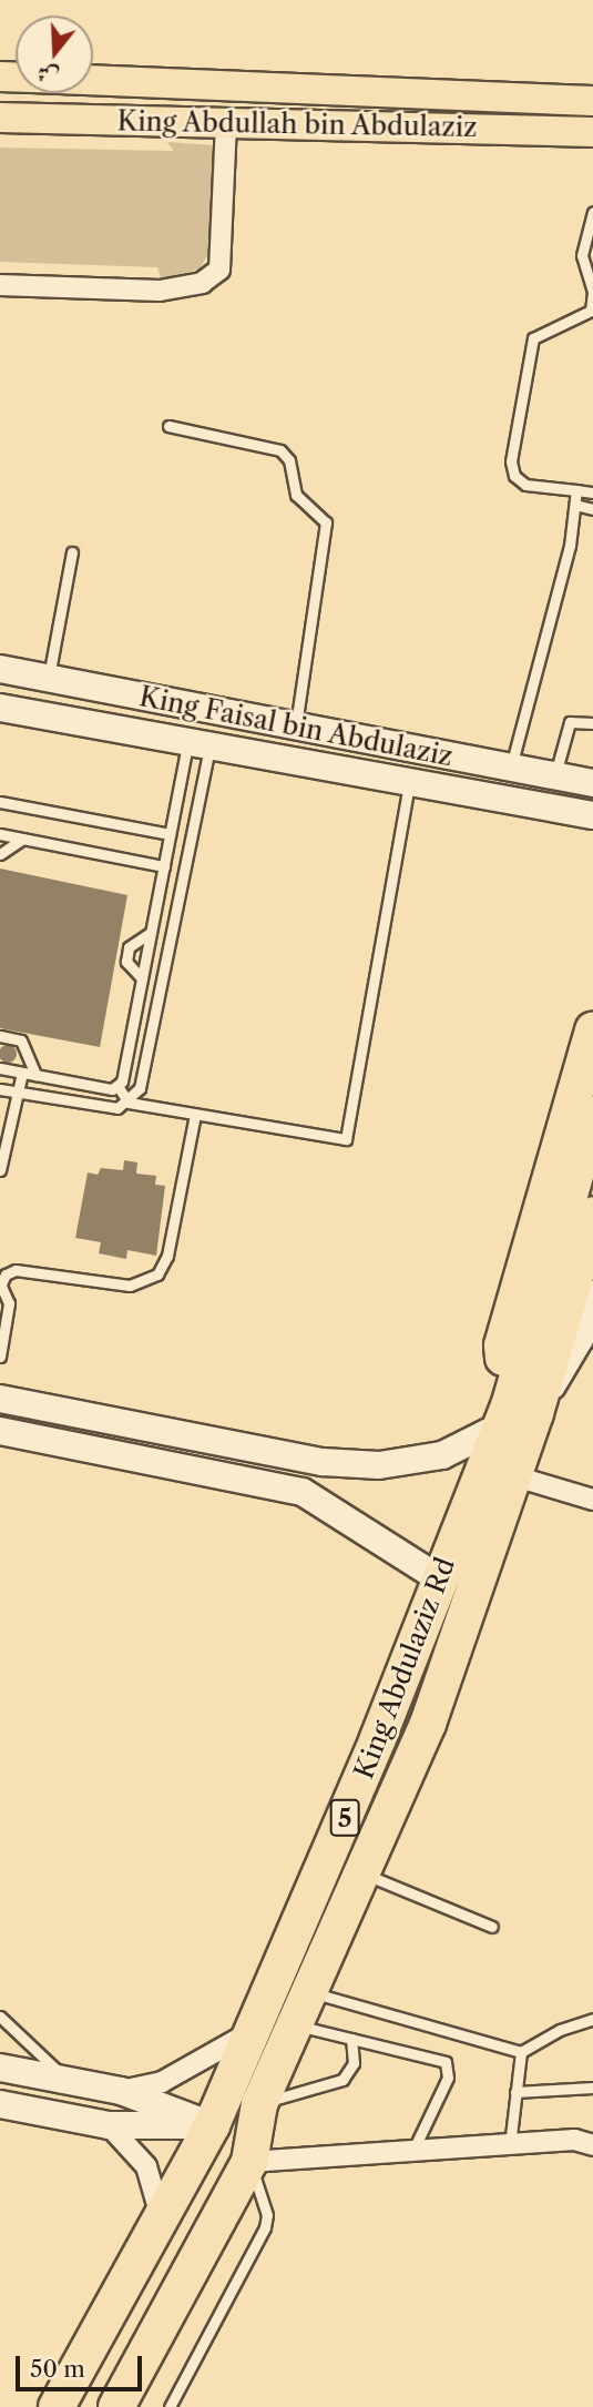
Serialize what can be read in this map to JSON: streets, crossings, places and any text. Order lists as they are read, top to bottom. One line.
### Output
{"streets":{"highway":["King Abdulaziz Rd","5"],"main road":["King Abdullah bin Abdulaziz"],"street":["King Faisal bin Abdulaziz"]},"scale_bar":"50 m","north":"bottom"}
